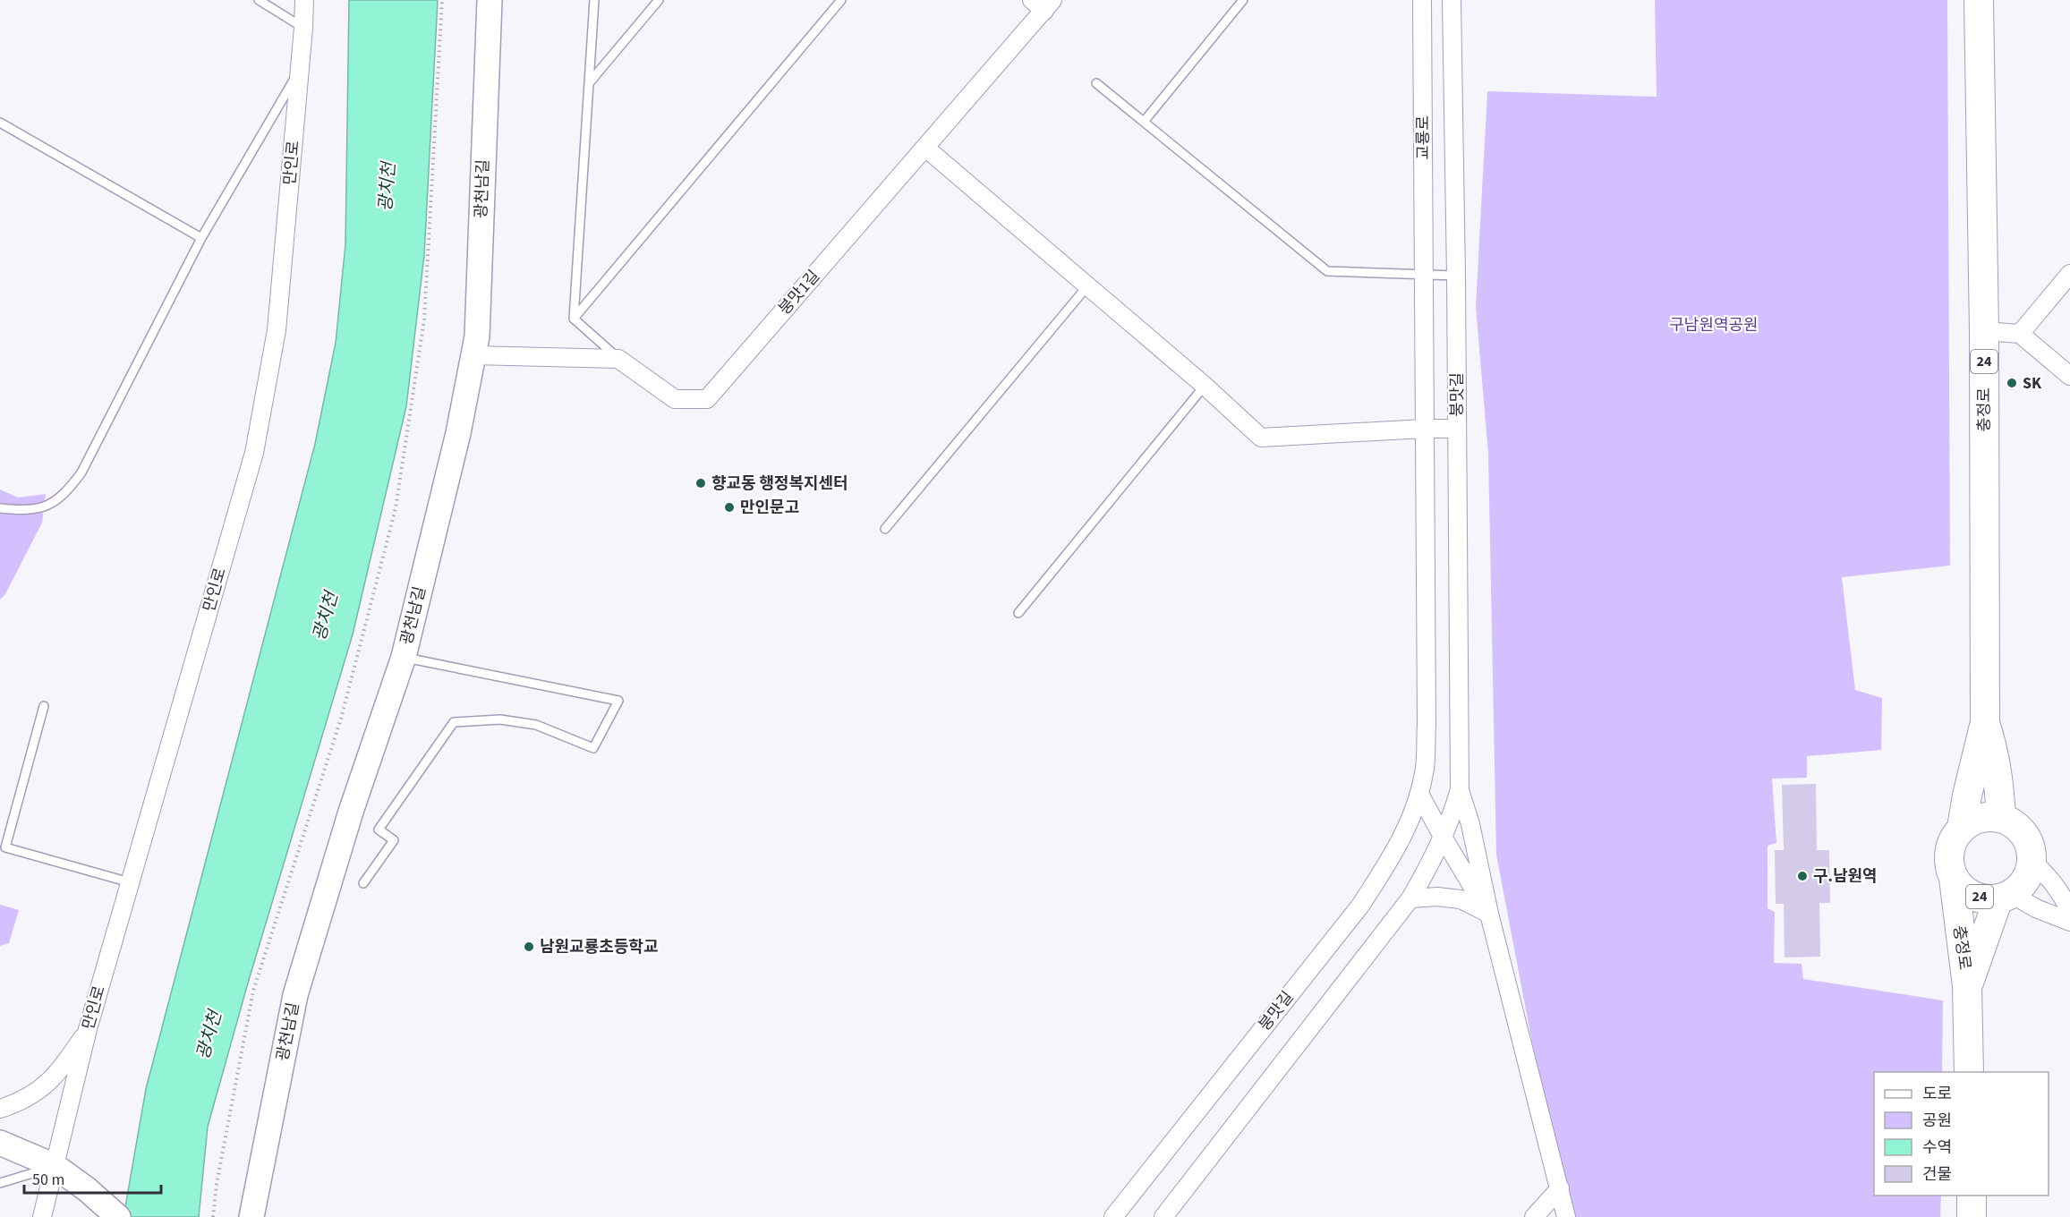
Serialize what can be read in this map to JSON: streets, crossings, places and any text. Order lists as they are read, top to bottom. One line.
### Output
{"streets":{"main road":["24","충정로"],"street":["교룡로","만인로","광천남길","붕맛1길","붕맛길"]},"crossings":[["교룡로","붕맛길"],["24","충정로"]],"water":["광치천"],"parks":["구남원역공원"],"places":["SK","향교동 행정복지센터","만인문고","구.남원역","남원교룡초등학교"],"legend":["도로","공원","수역","건물"],"scale_bar":"50 m"}
